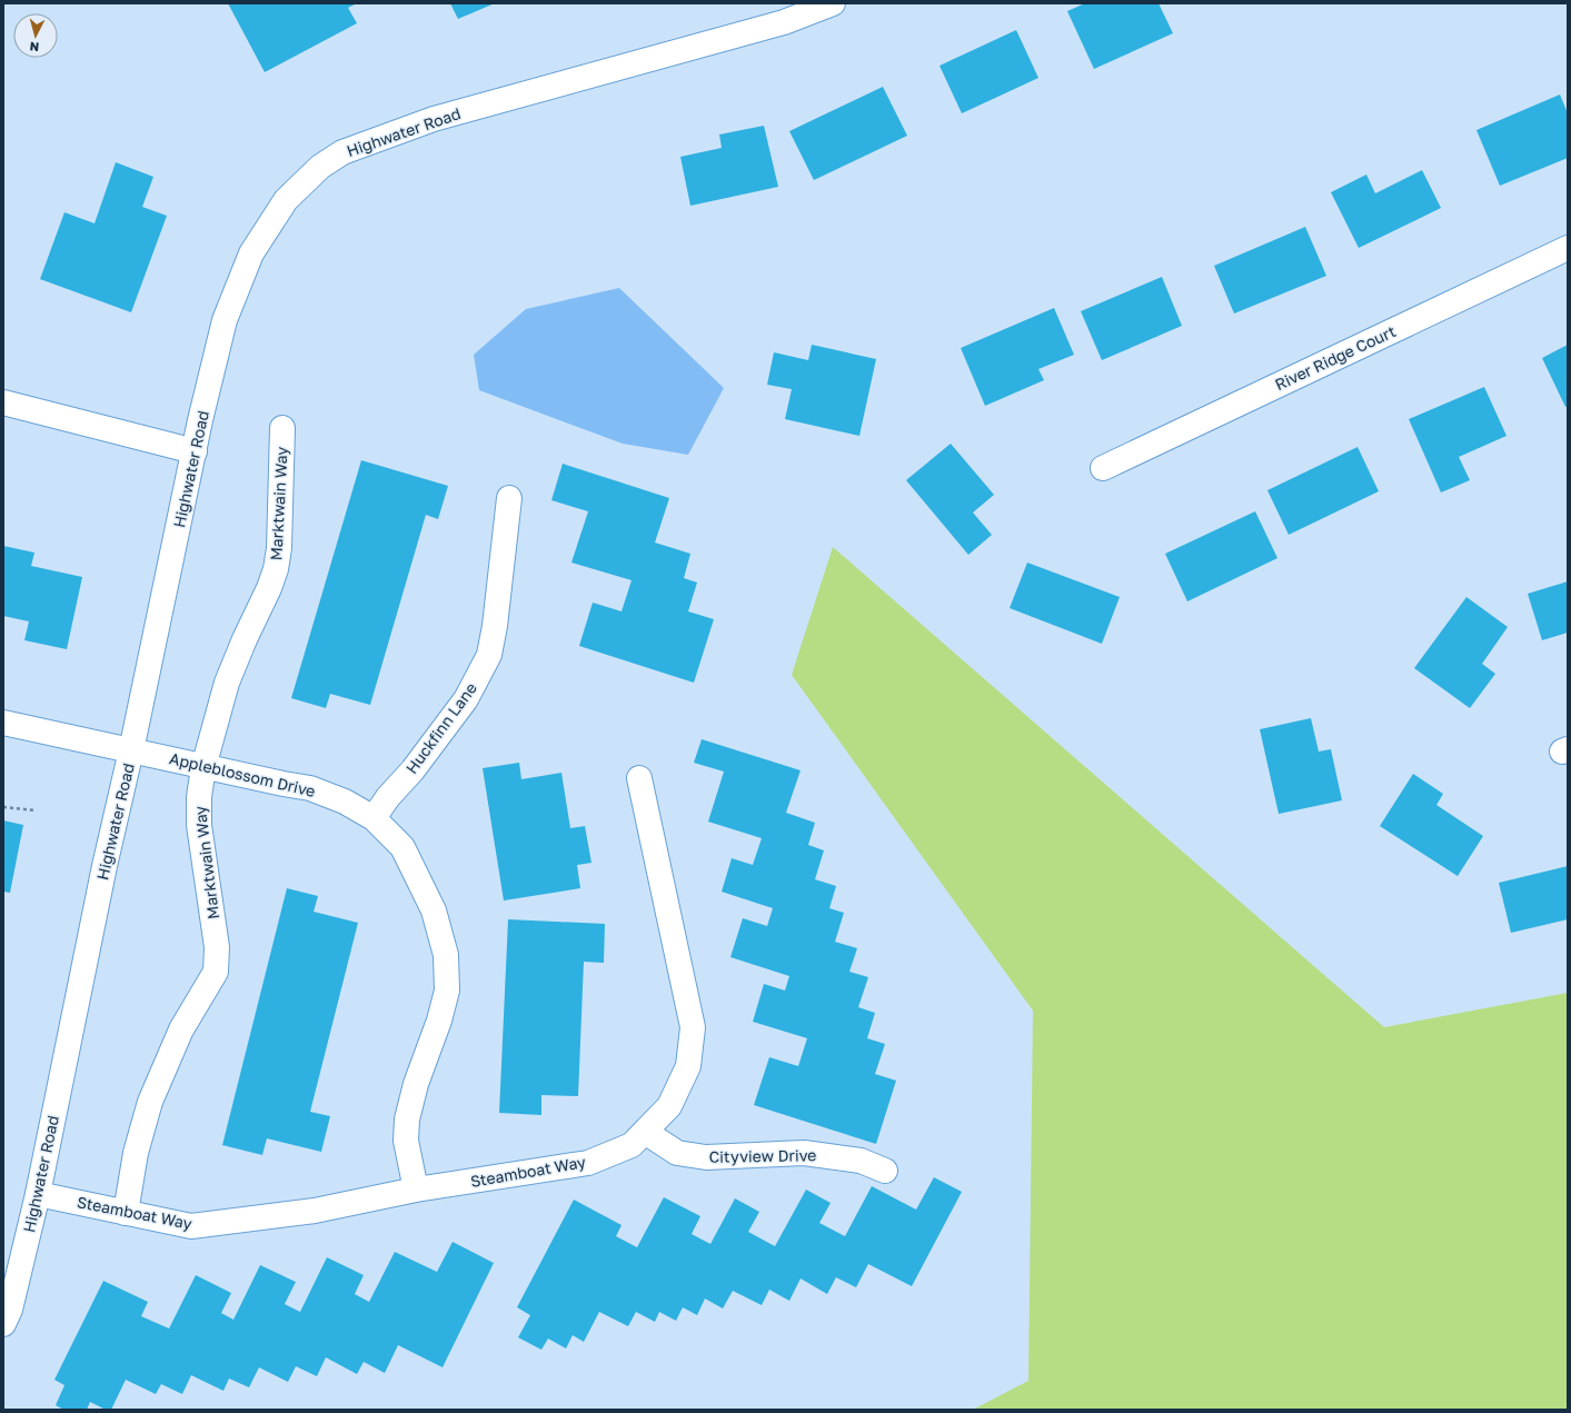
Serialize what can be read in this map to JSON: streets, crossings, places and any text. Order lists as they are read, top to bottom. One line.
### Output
{"streets":{"street":["Highwater Road","River Ridge Court","Marktwain Way","Huckfinn Lane","Appleblossom Drive","Cityview Drive","Steamboat Way"]},"crossings":[["Highwater Road","Appleblossom Drive"],["Highwater Road","Steamboat Way"],["Marktwain Way","Appleblossom Drive"],["Marktwain Way","Steamboat Way"],["Huckfinn Lane","Appleblossom Drive"],["Appleblossom Drive","Steamboat Way"],["Cityview Drive","Steamboat Way"]],"north":"bottom"}
